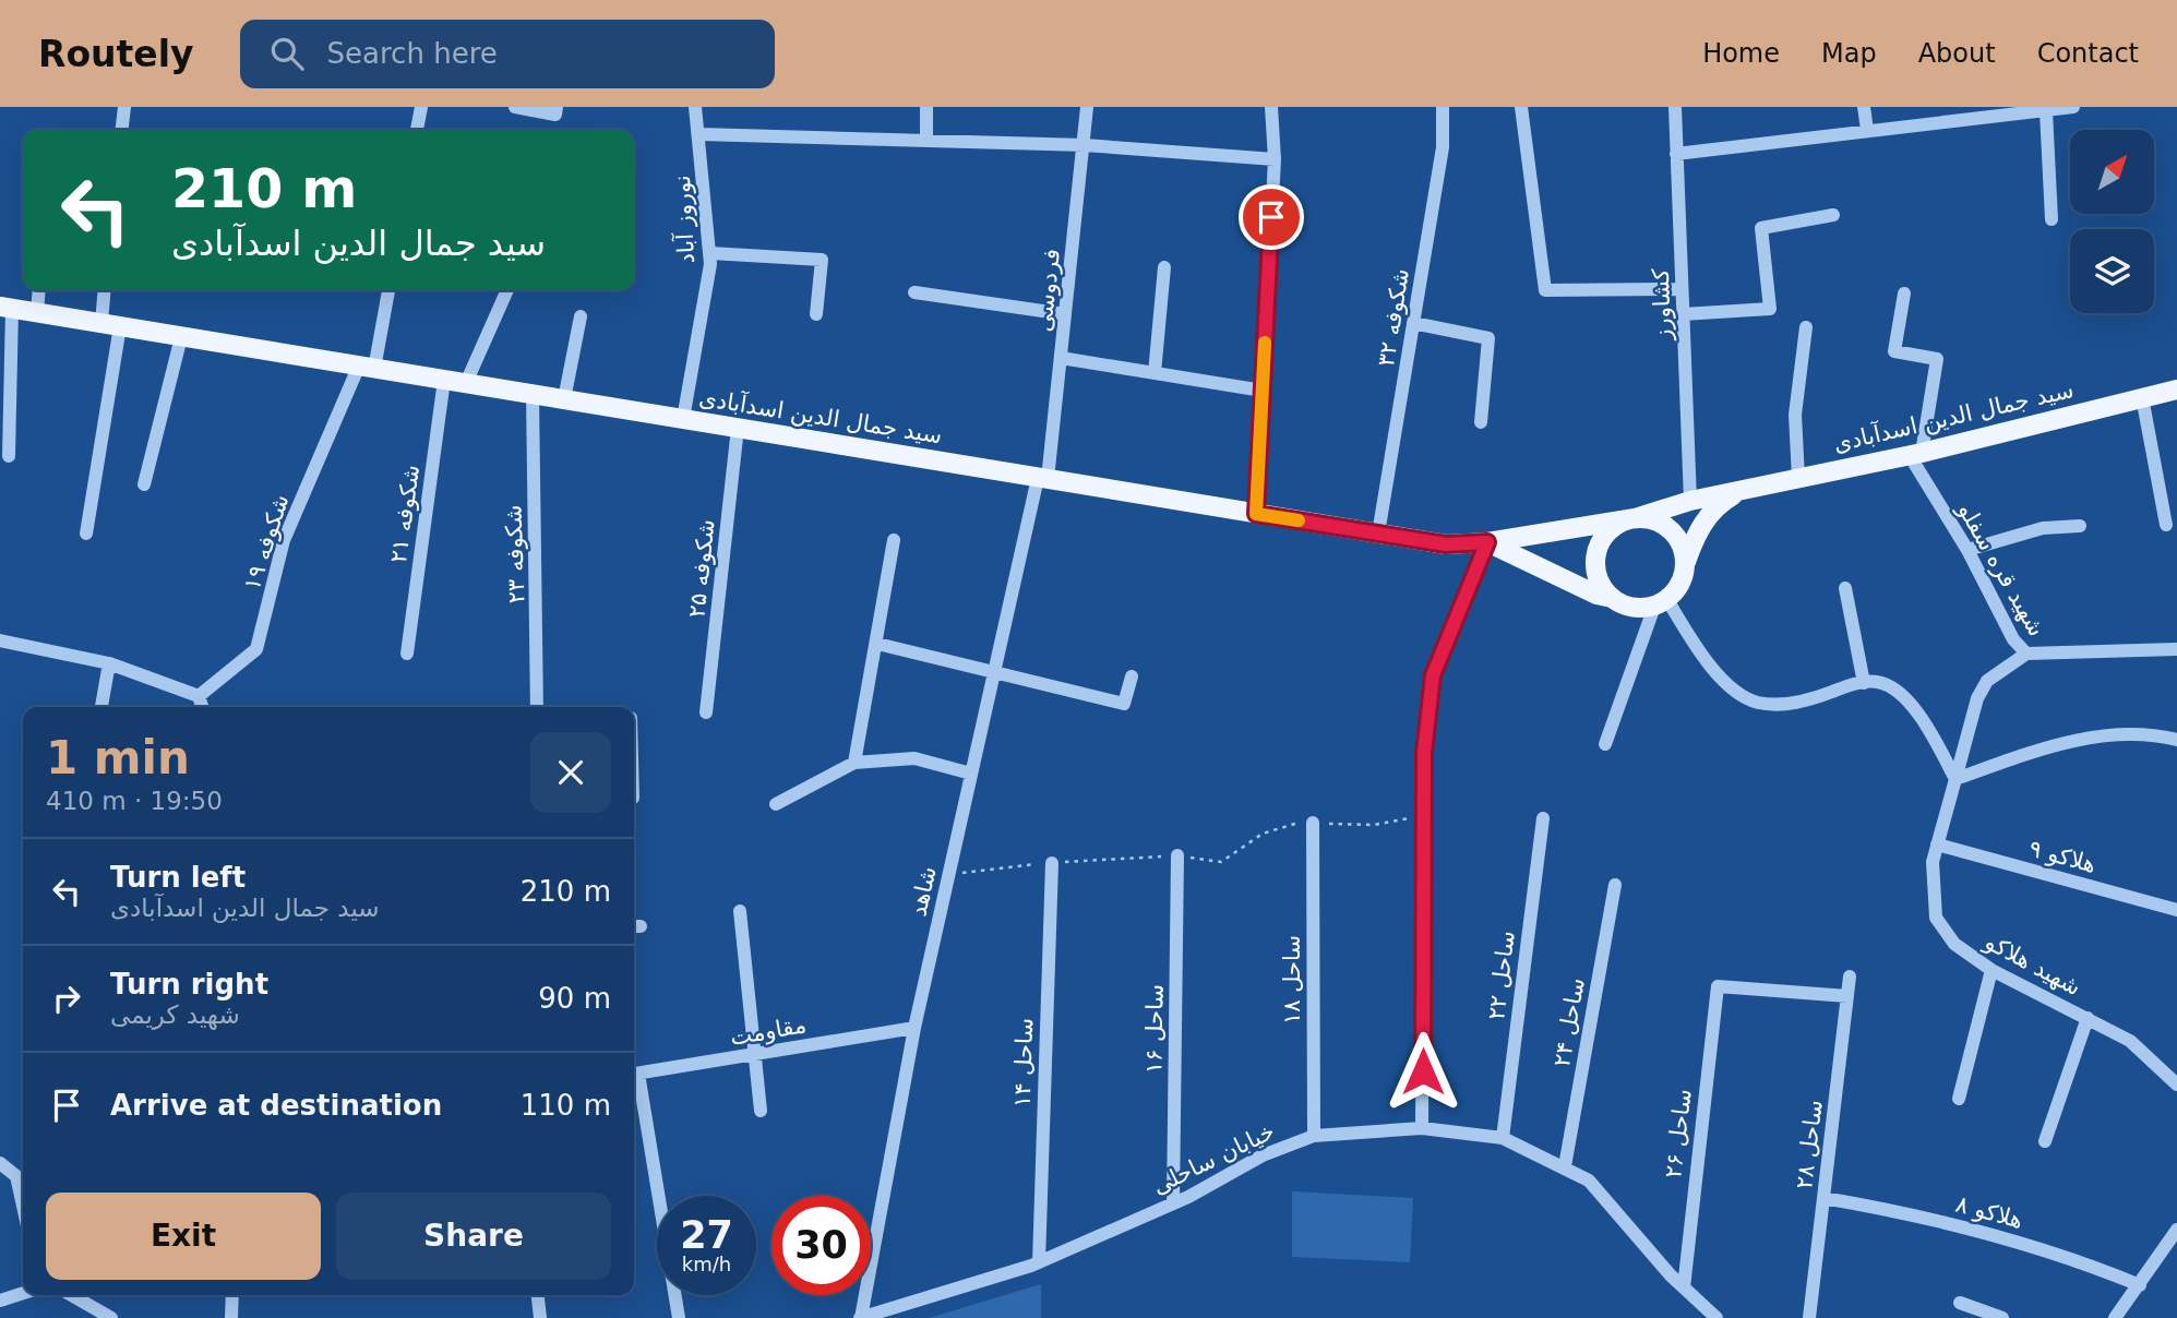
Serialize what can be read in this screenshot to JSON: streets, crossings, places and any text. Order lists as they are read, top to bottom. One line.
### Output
{"streets":{"main road":["سید جمال الدین اسدآبادی"],"street":["نوروز آباد","فردوسی","کشاورز","شکوفه ۳۲","شکوفه ۲۱","شکوفه ۱۹","شکوفه ۲۳","شکوفه ۲۵","شهید قره سفلو","هلاکو ۹","شاهد","شهید هلاکو","ساحل ۲۲","ساحل ۱۸","ساحل ۲۴","ساحل ۱۶","مقاومت","ساحل ۱۴","ساحل ۲۶","ساحل ۲۸","خیابان ساحلی","هلاکو ۸"]},"crossings":[["نوروز آباد","سید جمال الدین اسدآبادی"],["فردوسی","سید جمال الدین اسدآبادی"],["فردوسی","شاهد"],["کشاورز","سید جمال الدین اسدآبادی"],["شکوفه ۳۲","سید جمال الدین اسدآبادی"],["سید جمال الدین اسدآبادی","شکوفه ۲۱"],["سید جمال الدین اسدآبادی","شکوفه ۱۹"],["سید جمال الدین اسدآبادی","شکوفه ۲۳"],["سید جمال الدین اسدآبادی","شکوفه ۲۵"],["سید جمال الدین اسدآبادی","شهید قره سفلو"],["سید جمال الدین اسدآبادی","شاهد"],["شهید قره سفلو","شهید هلاکو"],["هلاکو ۹","شهید هلاکو"],["شاهد","مقاومت"],["شاهد","خیابان ساحلی"],["ساحل ۲۲","خیابان ساحلی"],["ساحل ۱۸","خیابان ساحلی"],["ساحل ۲۴","خیابان ساحلی"],["ساحل ۱۶","خیابان ساحلی"],["ساحل ۱۴","خیابان ساحلی"],["ساحل ۲۶","ساحل ۲۸"],["ساحل ۲۶","خیابان ساحلی"],["ساحل ۲۸","هلاکو ۸"]],"north":"top right","page":{"header":"Routely","search":"Search here","nav":["Home","Map","About","Contact"],"turn":["210 m","سید جمال الدین اسدآبادی"],"heading":["1 min","410 m · 19:50"],"list":[{"name":"Turn left","note":"سید جمال الدین اسدآبادی","value":"210 m"},{"name":"Turn right","note":"شهید کریمی","value":"90 m"},{"name":"Arrive at destination","value":"110 m"}],"buttons":["Exit","Share"],"speed":"27 km/h","limit":"30"}}
